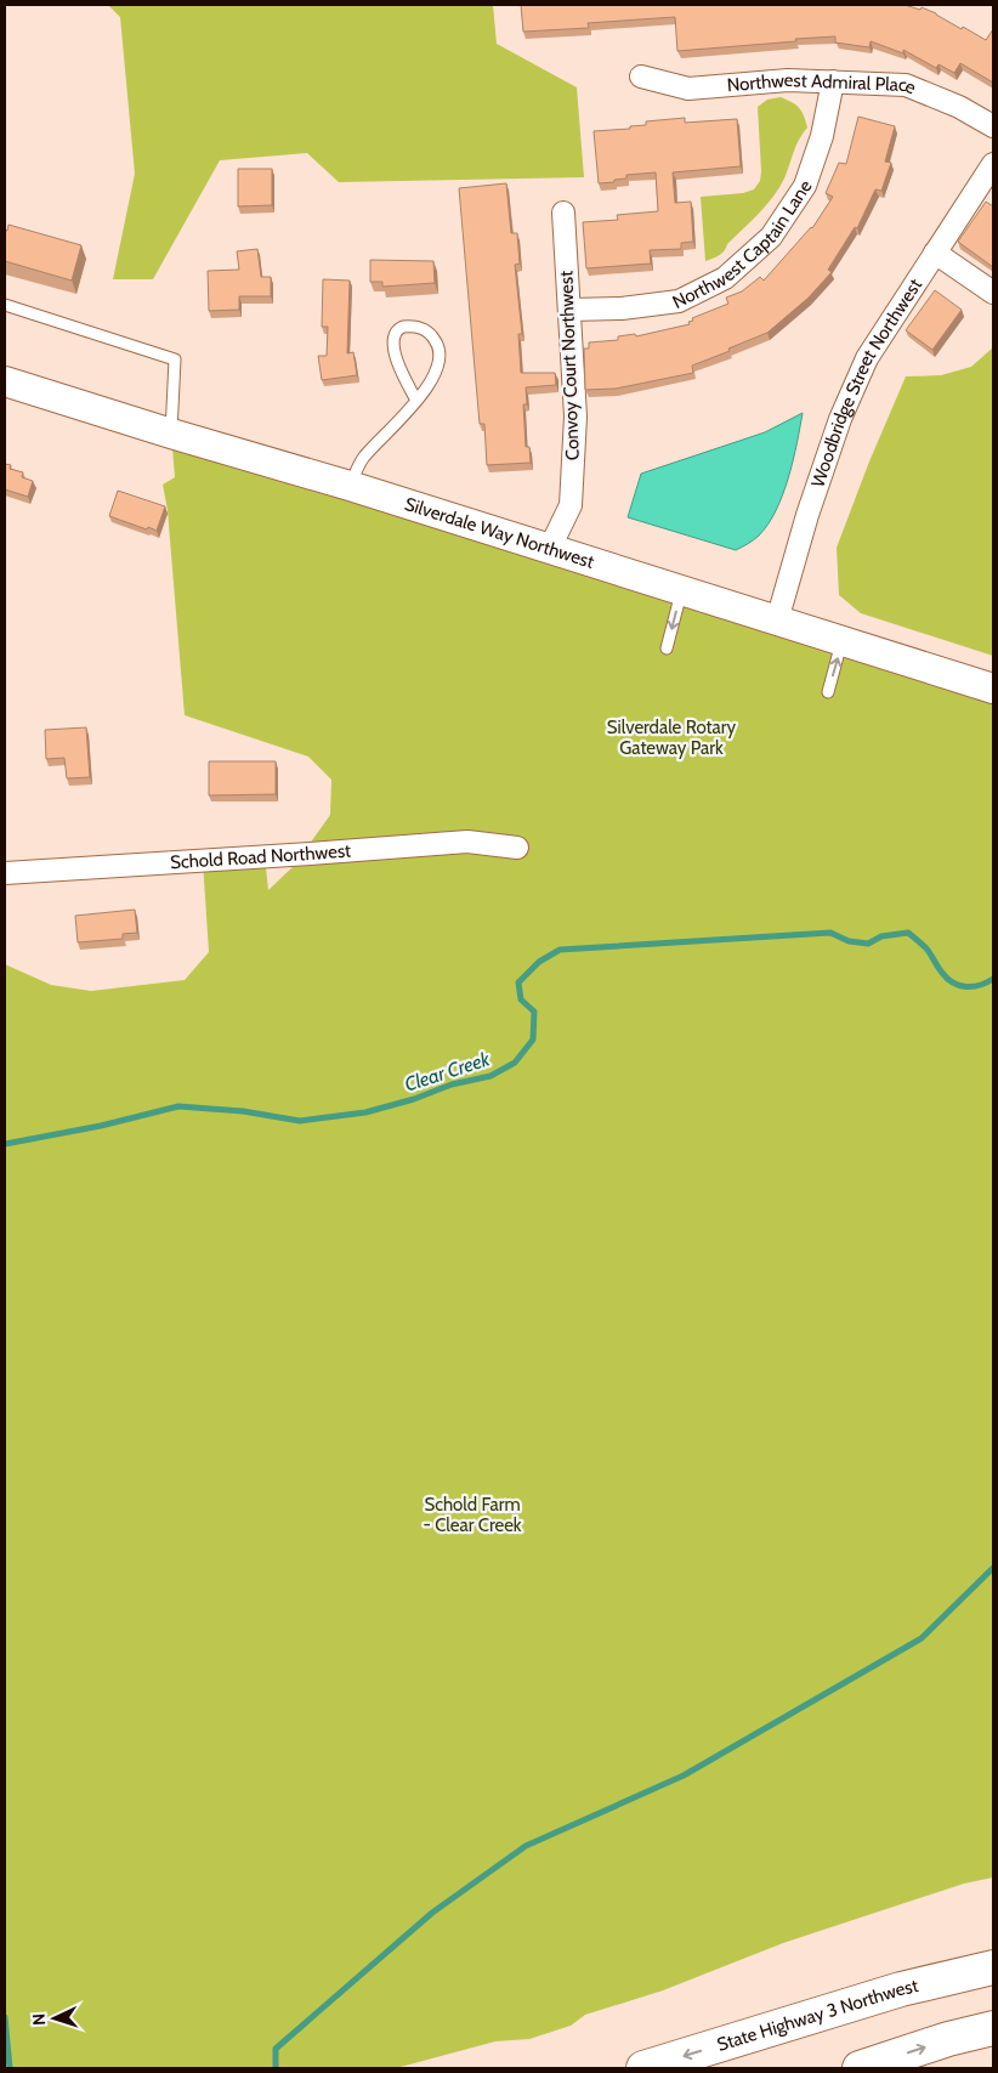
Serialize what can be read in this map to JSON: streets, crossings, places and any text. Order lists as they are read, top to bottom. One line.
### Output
{"streets":{"highway":["State Highway 3 Northwest"],"main road":["Silverdale Way Northwest"],"street":["Northwest Admiral Place","Northwest Captain Lane","Convoy Court Northwest","Woodbridge Street Northwest","Schold Road Northwest"]},"crossings":[["Northwest Admiral Place","Northwest Captain Lane"],["Northwest Captain Lane","Convoy Court Northwest"],["Convoy Court Northwest","Silverdale Way Northwest"],["Woodbridge Street Northwest","Silverdale Way Northwest"]],"water":["Clear Creek"],"parks":["Silverdale Rotary Gateway Park","Schold Farm - Clear Creek"],"north":"left"}
